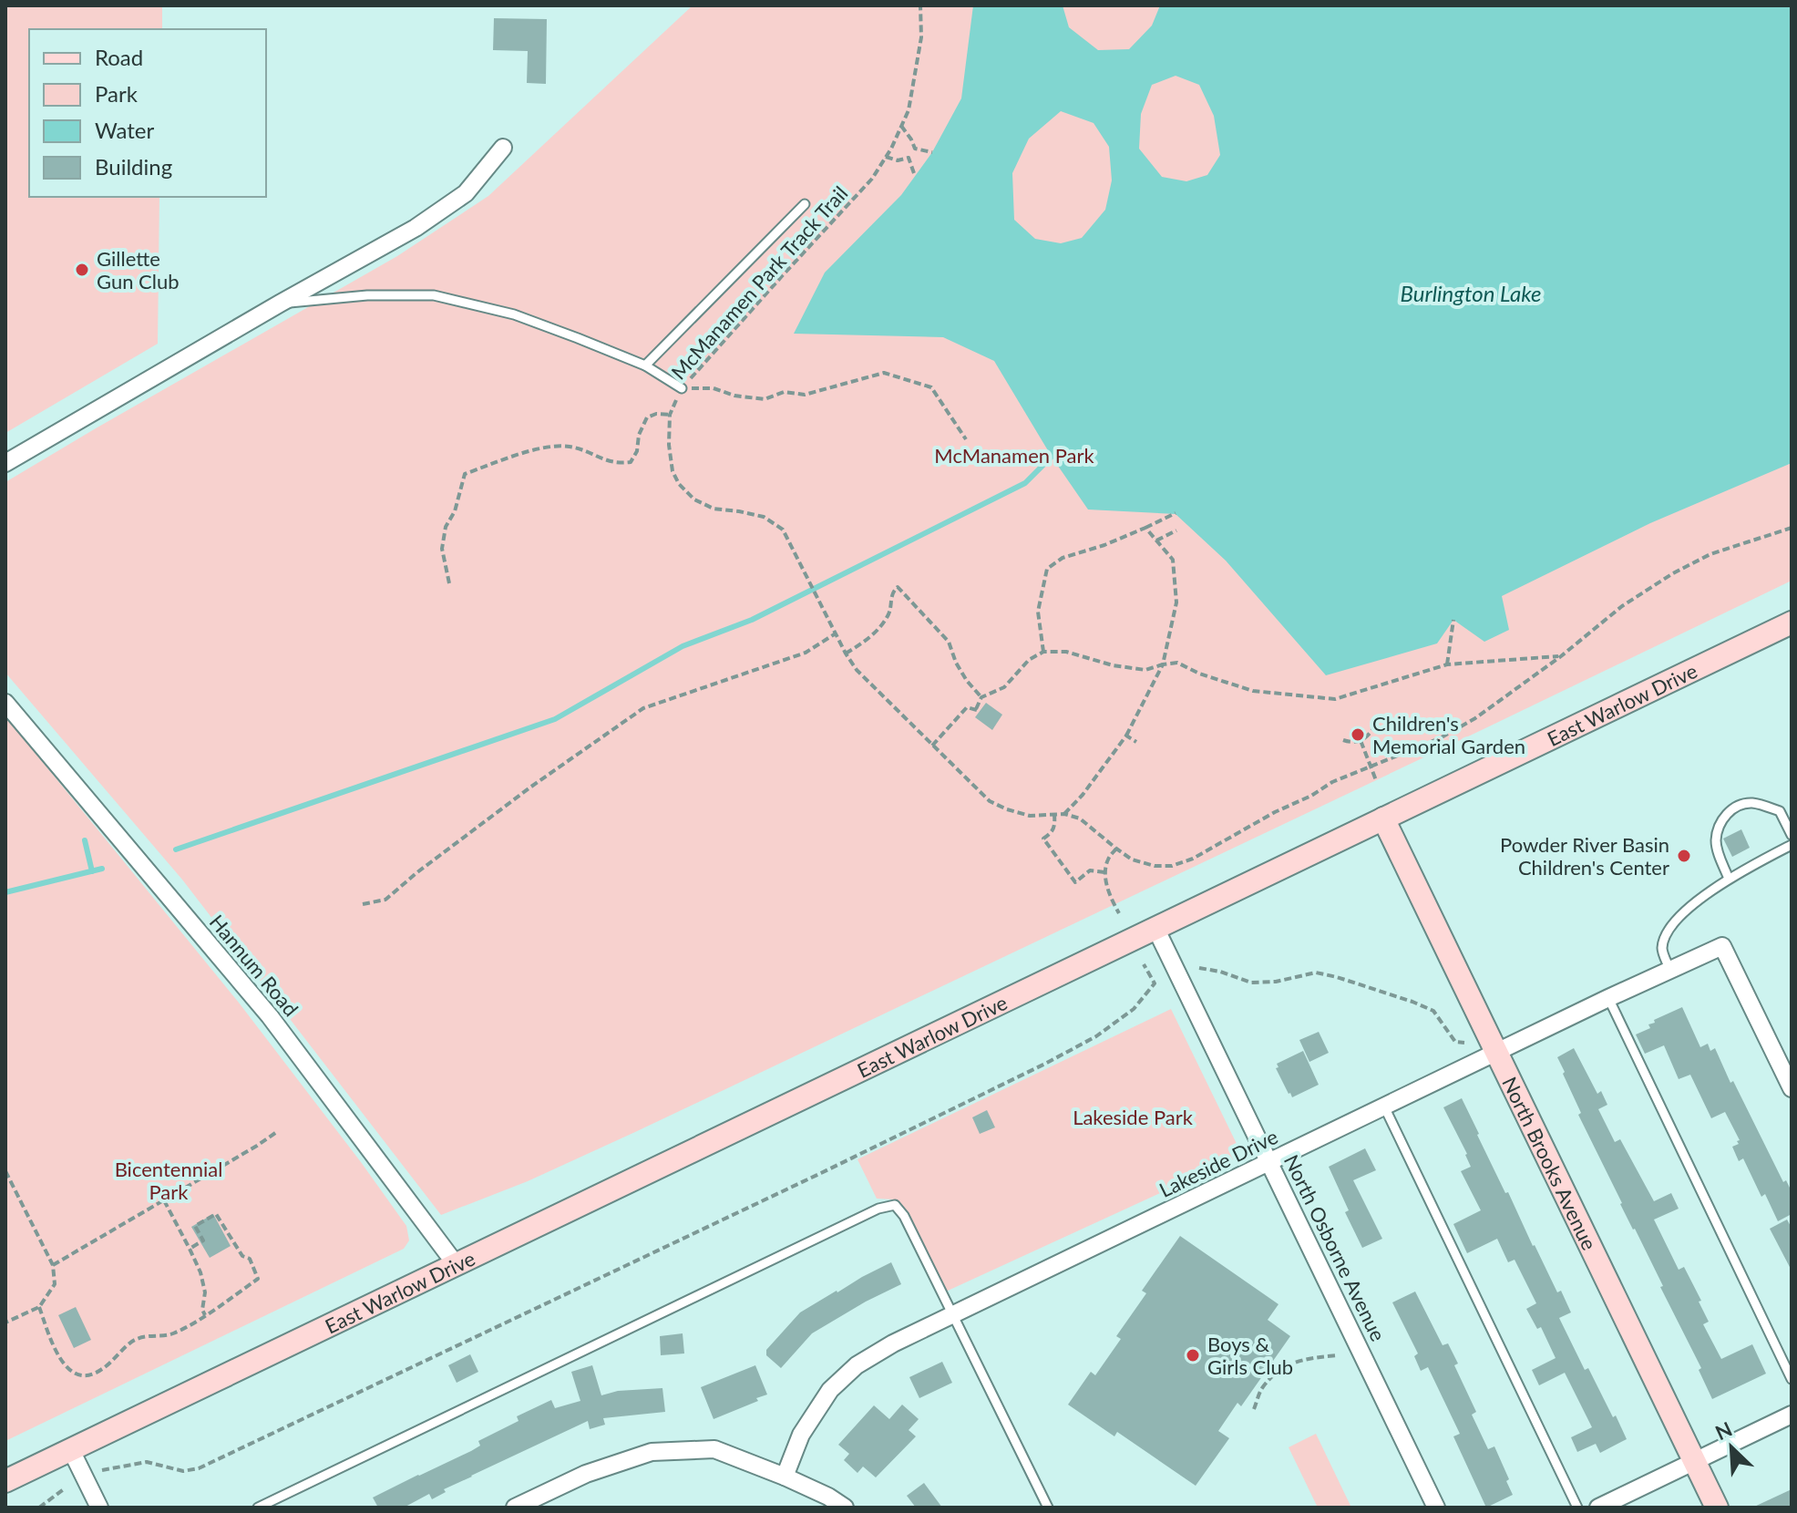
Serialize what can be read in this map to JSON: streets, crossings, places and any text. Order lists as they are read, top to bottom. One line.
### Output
{"streets":{"street":["East Warlow Drive","Hannum Road","Lakeside Drive","North Brooks Avenue","North Osborne Avenue"],"path":["McManamen Park Track Trail"]},"crossings":[["East Warlow Drive","Hannum Road"],["East Warlow Drive","North Brooks Avenue"],["East Warlow Drive","North Osborne Avenue"],["Lakeside Drive","North Brooks Avenue"],["Lakeside Drive","North Osborne Avenue"]],"water":["Burlington Lake"],"parks":["McManamen Park","Lakeside Park","Bicentennial Park"],"places":["Gillette Gun Club","Children's Memorial Garden","Powder River Basin Children's Center","Boys & Girls Club"],"legend":["Road","Park","Water","Building"],"north":"top left"}
